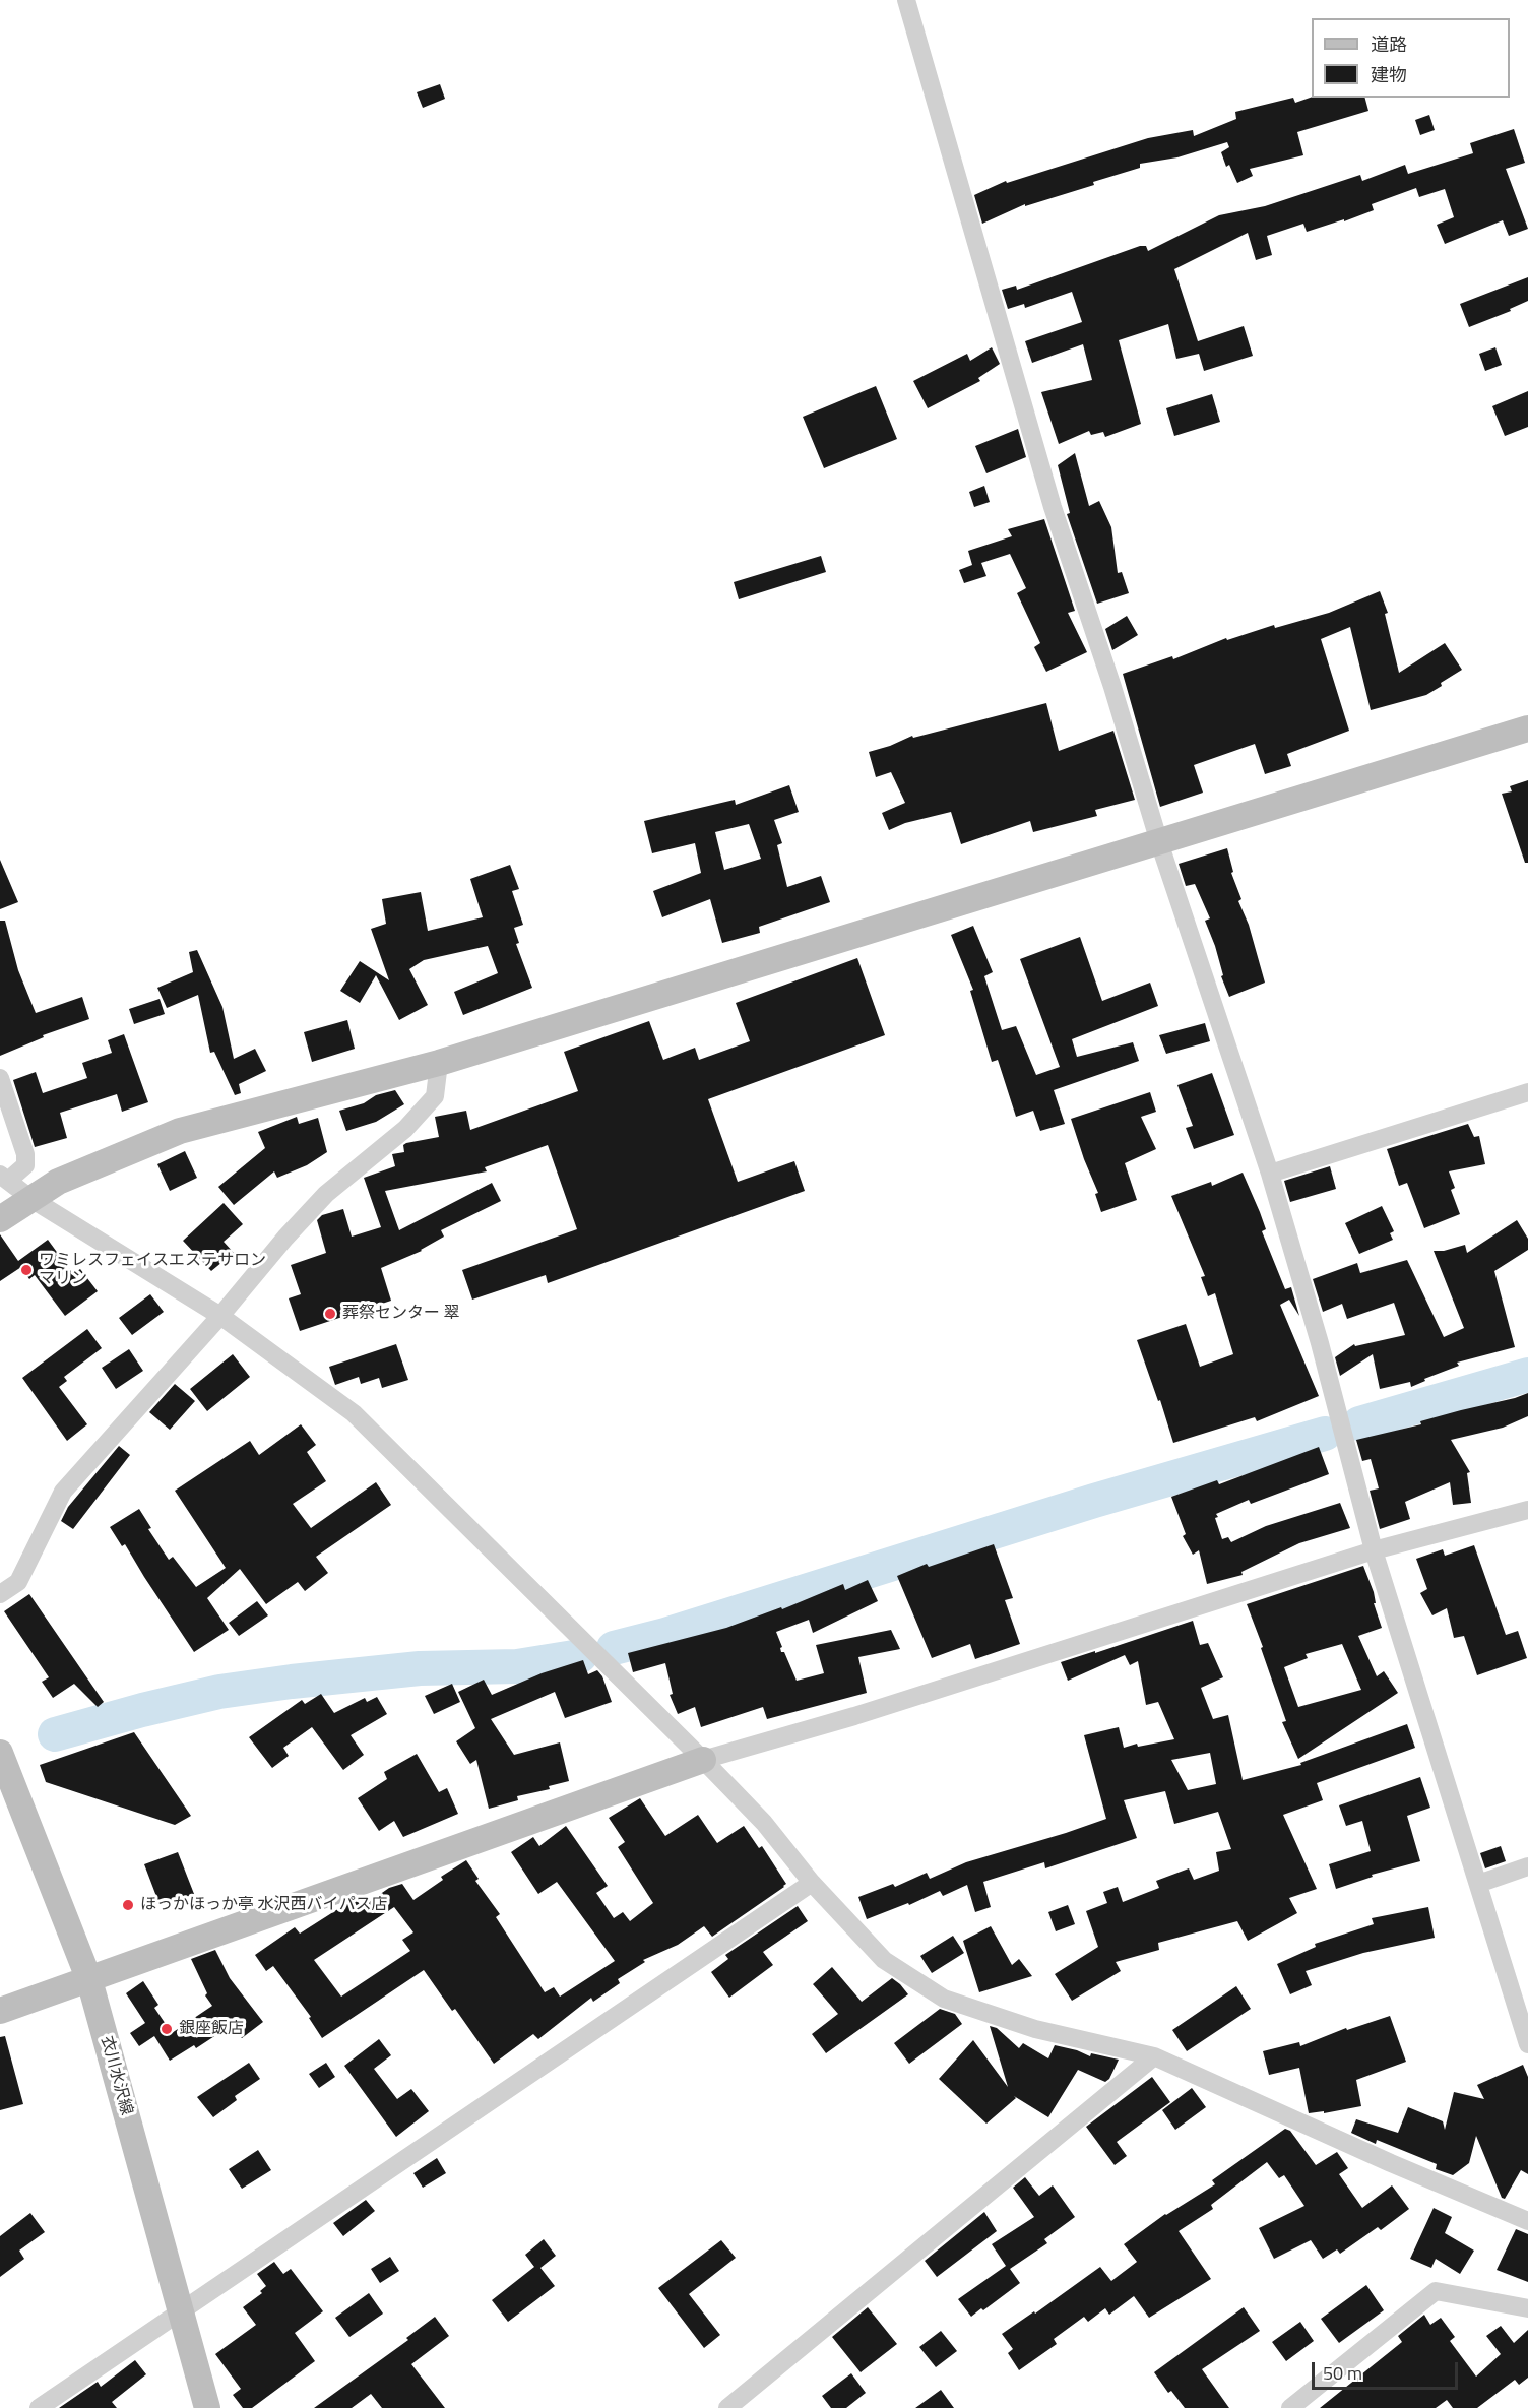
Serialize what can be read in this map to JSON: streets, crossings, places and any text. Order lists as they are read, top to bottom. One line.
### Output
{"streets":{"street":["衣川水沢線"]},"places":["ワミレスフェイスエステサロン マリン","葬祭センター 翠","ほっかほっか亭 水沢西バイパス店","銀座飯店"],"legend":["道路","建物"],"scale_bar":"50 m"}
